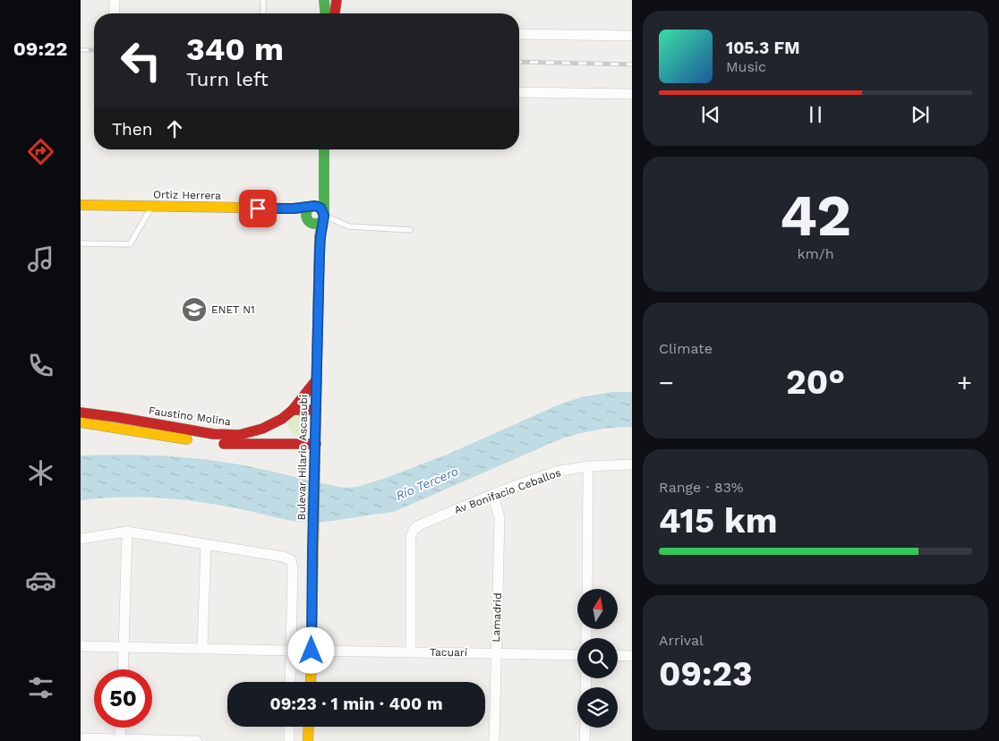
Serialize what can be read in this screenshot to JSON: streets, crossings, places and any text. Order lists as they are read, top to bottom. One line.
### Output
{"streets":{"main road":["Ortiz Herrera","Faustino Molina","Bulevar Hilario Ascasubi"],"street":["Av Bonifacio Ceballos","Lamadrid","Tacuarí"]},"crossings":[["Ortiz Herrera","Bulevar Hilario Ascasubi"],["Faustino Molina","Bulevar Hilario Ascasubi"],["Bulevar Hilario Ascasubi","Tacuarí"],["Av Bonifacio Ceballos","Lamadrid"],["Av Bonifacio Ceballos","Tacuarí"],["Lamadrid","Tacuarí"]],"water":["Río Tercero"],"places":{"school or university":["ENET N1"]},"north":"top","page":{"tabs":"09:22","turn":["340 m","Turn left"],"song":["105.3 FM","Music"],"then":"Then","tile":[["42","km/h"],"Climate",["Range · 83%","415 km"],["Arrival","09:23"]],"heat":["−","20°","+"],"limit":"50","trip":"09:23 · 1 min · 400 m"}}
